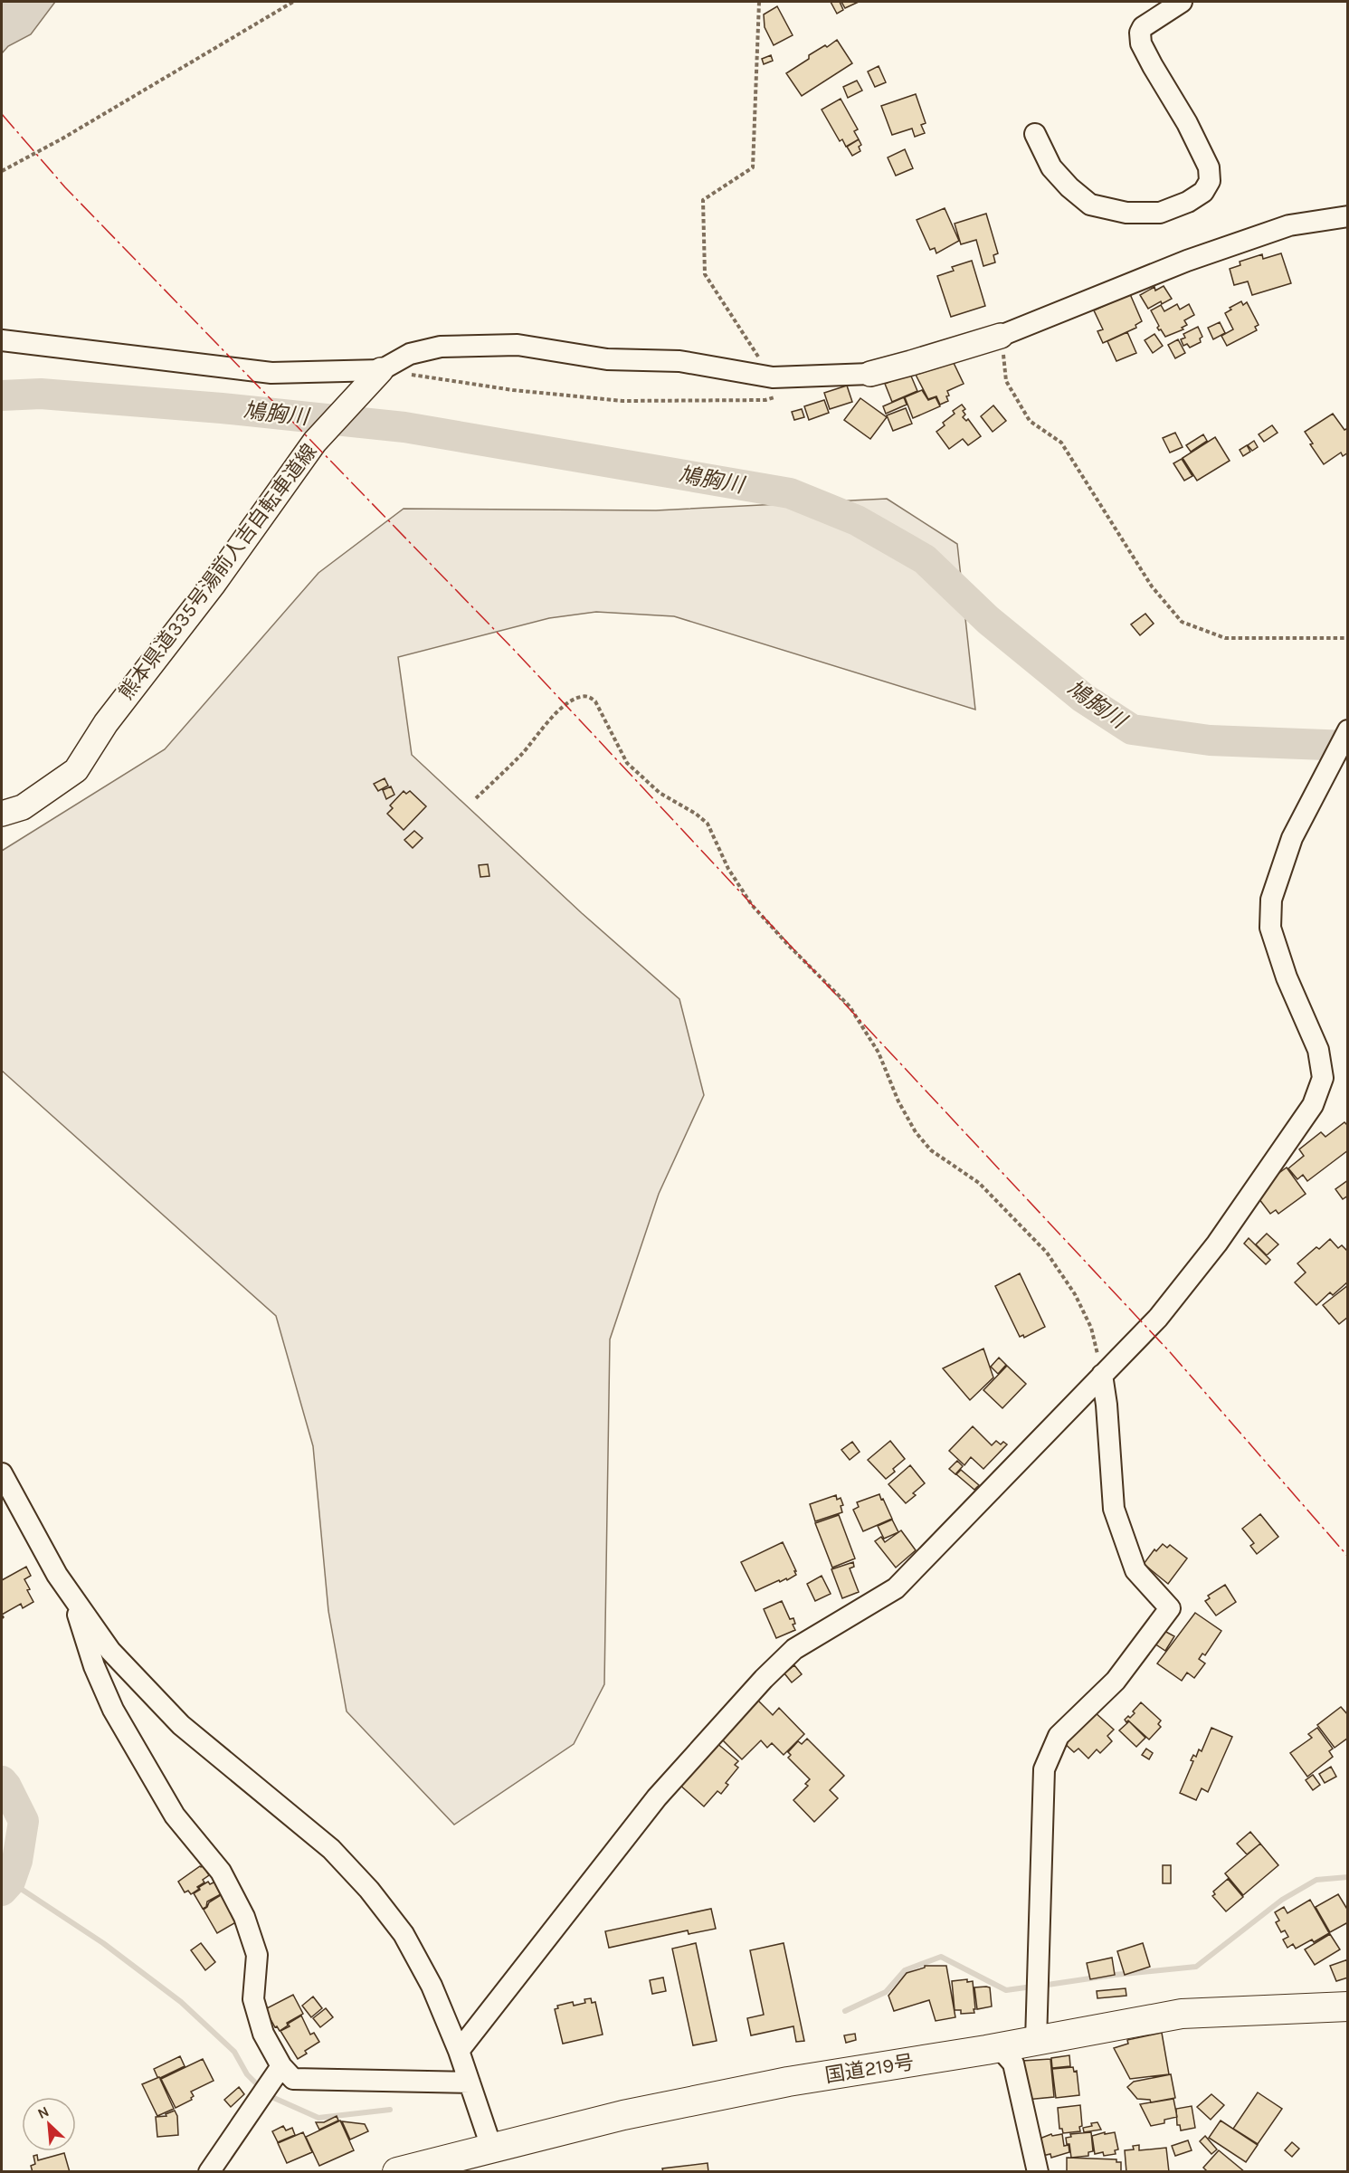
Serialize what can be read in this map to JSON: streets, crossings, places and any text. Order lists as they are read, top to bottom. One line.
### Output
{"streets":{"highway":["国道219号"],"main road":["熊本県道335号湯前人吉自転車道線"]},"water":["鳩胸川"],"north":"top left"}
